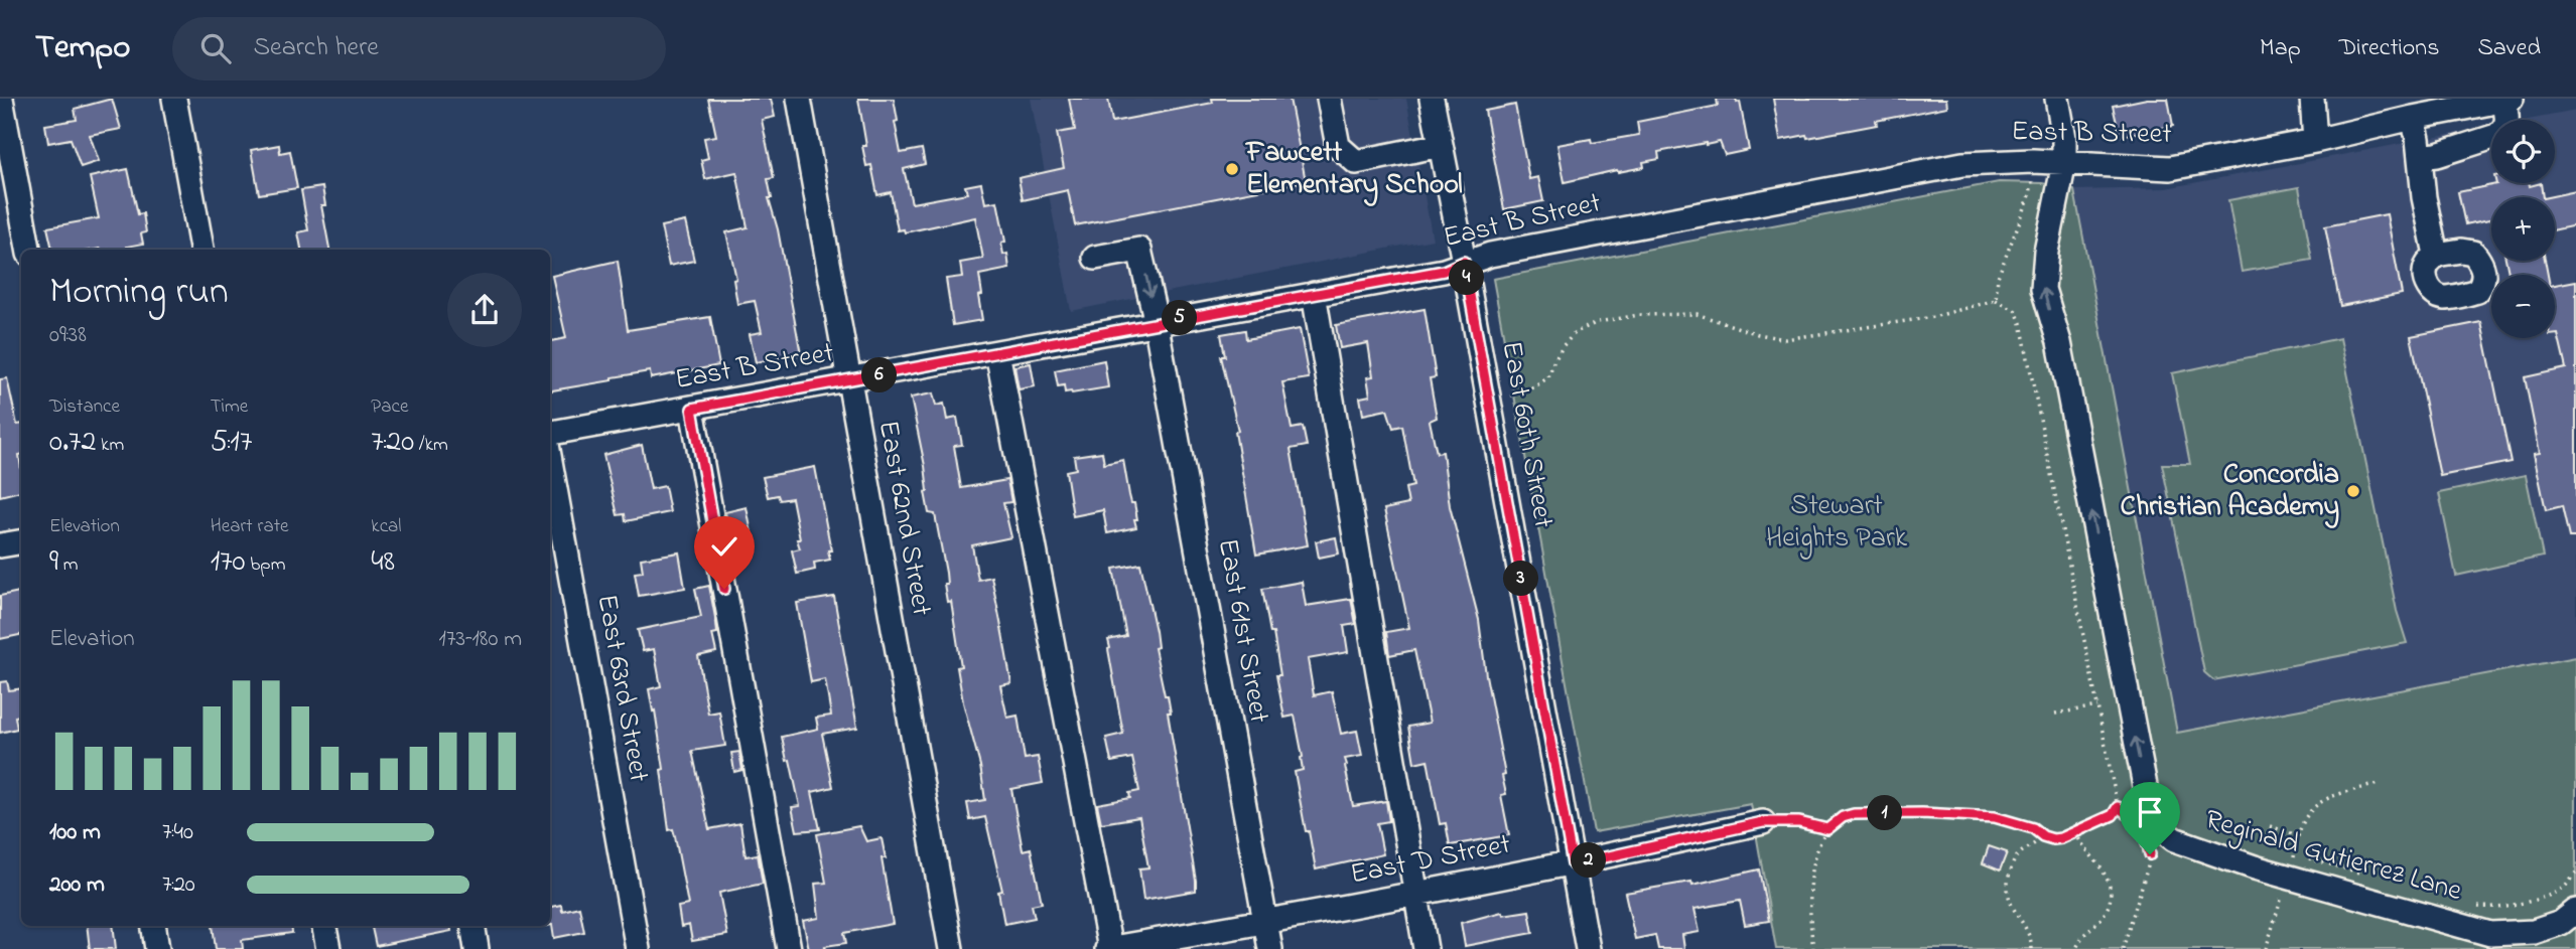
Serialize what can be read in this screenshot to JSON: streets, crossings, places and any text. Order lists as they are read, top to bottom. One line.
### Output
{"streets":{"street":["East B Street","East 60th Street","East 62nd Street","East 61st Street","East 63rd Street","Reginald Gutierrez Lane","East D Street"]},"crossings":[["East B Street","East 60th Street"],["East B Street","East 62nd Street"],["East B Street","East 61st Street"],["East B Street","Reginald Gutierrez Lane"],["East 60th Street","East D Street"],["East 61st Street","East D Street"]],"one_way":["Reginald Gutierrez Lane"],"parks":["Stewart Heights Park"],"places":["Fawcett Elementary School","Concordia Christian Academy"],"page":{"header":"Tempo","search":"Search here","nav":["Map","Directions","Saved"],"map_buttons":["+","−"],"heading":["Morning run","09:38"],"pins":["4","5","6","3","1","2"],"stats":[["Distance","0.72 km"],["Time","5:17"],["Pace","7:20 /km"],["Elevation","9 m"],["Heart rate","170 bpm"],["kcal","48"]],"chart":["Elevation","173–180 m"],"list":[{"name":"100 m","note":"7:40"},{"name":"200 m","note":"7:20"}]}}
